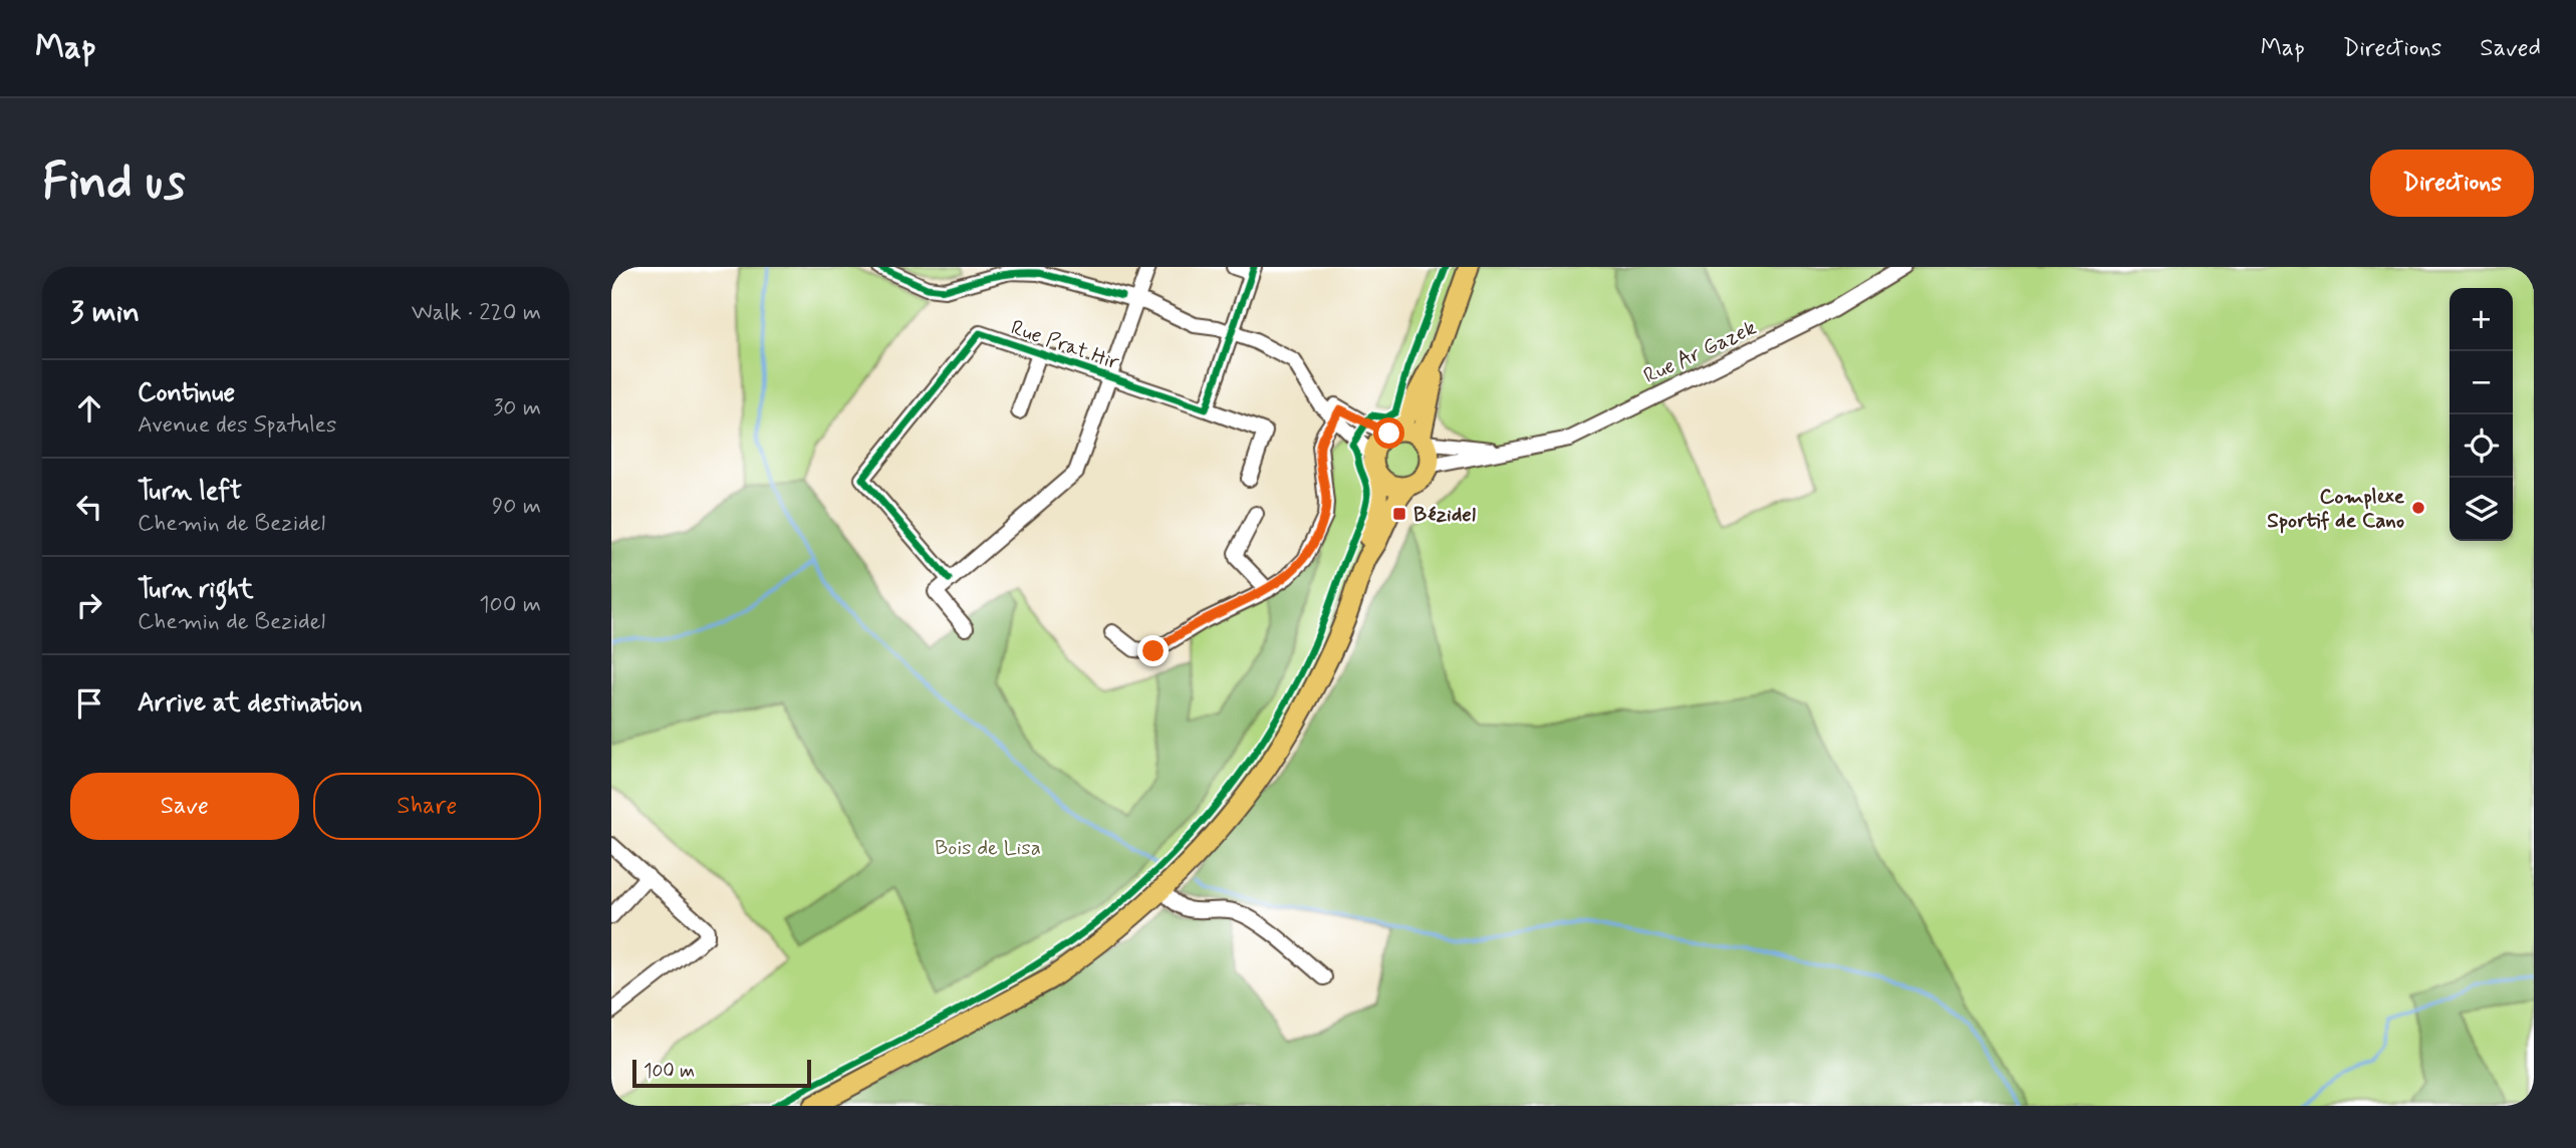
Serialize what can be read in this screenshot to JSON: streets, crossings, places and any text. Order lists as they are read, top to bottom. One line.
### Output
{"streets":{"street":["Rue Prat Hir","Rue Ar Gazek"]},"parks":["Bois de Lisa"],"places":{"other":["Complexe Sportif de Cano"],"transit":["Bézidel"]},"scale_bar":"100 m","page":{"header":"Map","nav":["Map","Directions","Saved"],"buttons":["Directions",["Save","Share"]],"title":"Find us","heading":["3 min","Walk · 220 m"],"map_buttons":["+","−"],"list":[["Continue","Avenue des Spatules","30 m"],["Turn left","Chemin de Bezidel","90 m"],["Turn right","Chemin de Bezidel","100 m"],"Arrive at destination"],"scale":"100 m"}}
